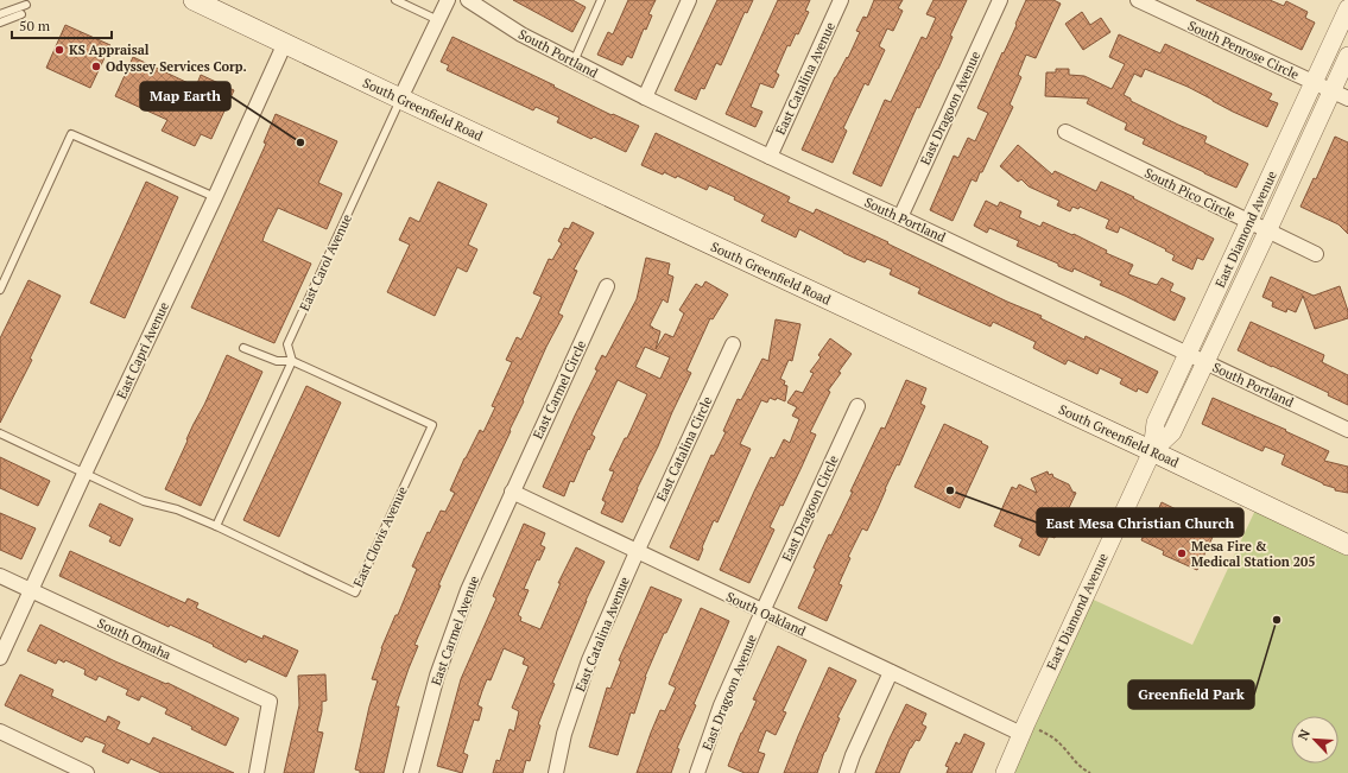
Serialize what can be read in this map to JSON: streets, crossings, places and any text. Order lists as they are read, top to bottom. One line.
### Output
{"streets":{"main road":["South Greenfield Road"],"street":["South Penrose Circle","South Portland","East Catalina Avenue","East Dragoon Avenue","South Pico Circle","East Diamond Avenue","East Carol Avenue","East Capri Avenue","East Carmel Circle","East Catalina Circle","East Dragoon Circle","South Oakland","East Carmel Avenue","South Omaha"],"lane":["East Clovis Avenue"]},"crossings":[["South Penrose Circle","East Diamond Avenue"],["South Portland","East Catalina Avenue"],["South Portland","East Dragoon Avenue"],["South Portland","East Diamond Avenue"],["East Catalina Avenue","East Catalina Circle"],["East Catalina Avenue","South Oakland"],["East Dragoon Avenue","East Dragoon Circle"],["East Dragoon Avenue","South Oakland"],["South Greenfield Road","East Diamond Avenue"],["South Greenfield Road","East Carol Avenue"],["South Greenfield Road","East Capri Avenue"],["South Pico Circle","East Diamond Avenue"],["East Diamond Avenue","South Oakland"],["East Carol Avenue","East Clovis Avenue"],["East Capri Avenue","East Clovis Avenue"],["East Capri Avenue","South Omaha"],["East Carmel Circle","South Oakland"],["East Carmel Circle","East Carmel Avenue"],["East Catalina Circle","South Oakland"],["East Dragoon Circle","South Oakland"],["South Oakland","East Carmel Avenue"]],"places":["KS Appraisal","Odyssey Services Corp.","Map Earth","East Mesa Christian Church","Mesa Fire & Medical Station 205","Greenfield Park"],"scale_bar":"50 m","north":"top left"}
